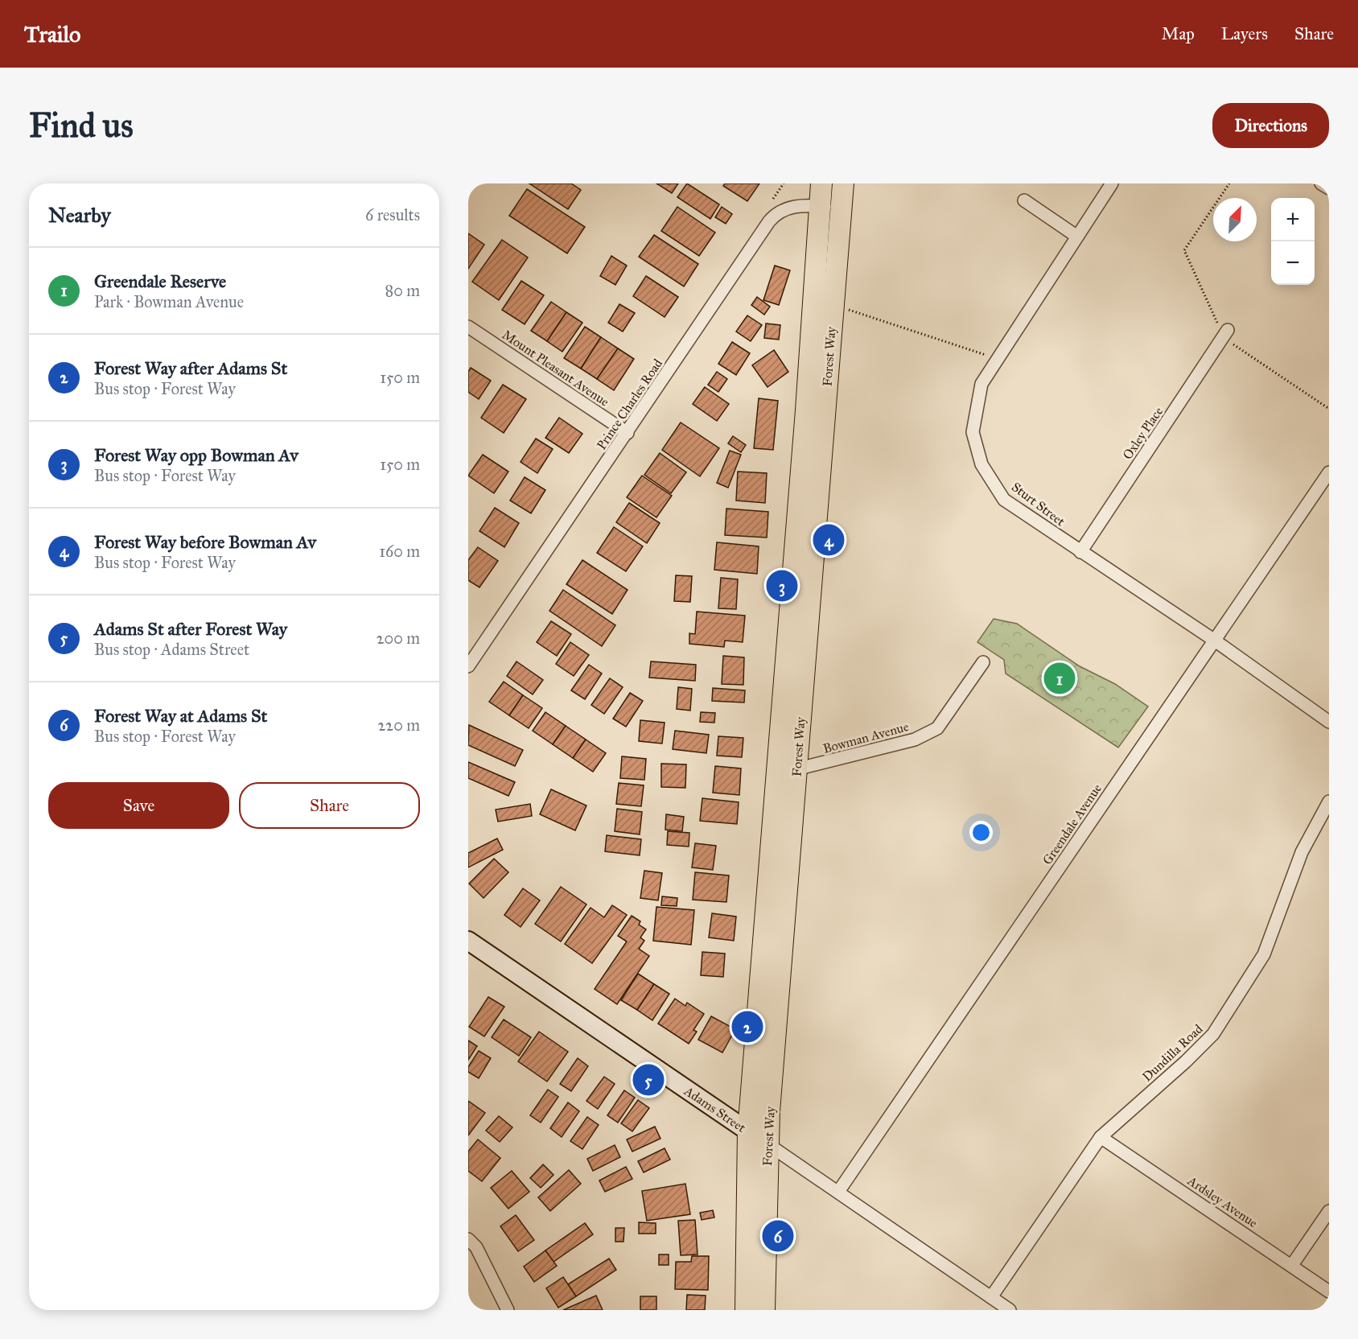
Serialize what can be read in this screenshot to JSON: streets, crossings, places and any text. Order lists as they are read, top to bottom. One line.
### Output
{"streets":{"main road":["Forest Way"],"street":["Mount Pleasant Avenue","Prince Charles Road","Oxley Place","Sturt Street","Bowman Avenue","Greendale Avenue","Dundilla Road","Adams Street","Ardsley Avenue"]},"crossings":[["Forest Way","Prince Charles Road"],["Forest Way","Bowman Avenue"],["Forest Way","Adams Street"],["Mount Pleasant Avenue","Prince Charles Road"],["Oxley Place","Sturt Street"],["Sturt Street","Greendale Avenue"],["Greendale Avenue","Adams Street"],["Dundilla Road","Adams Street"],["Dundilla Road","Ardsley Avenue"]],"north":"top right","page":{"header":"Trailo","nav":["Map","Layers","Share"],"buttons":["Directions",["Save","Share"]],"title":"Find us","heading":["Nearby","6 results"],"map_buttons":["+","−"],"list":[{"mark":"1","name":"Greendale Reserve","note":"Park · Bowman Avenue","value":"80 m"},{"mark":"2","name":"Forest Way after Adams St","note":"Bus stop · Forest Way","value":"150 m"},{"mark":"3","name":"Forest Way opp Bowman Av","note":"Bus stop · Forest Way","value":"150 m"},{"mark":"4","name":"Forest Way before Bowman Av","note":"Bus stop · Forest Way","value":"160 m"},{"mark":"5","name":"Adams St after Forest Way","note":"Bus stop · Adams Street","value":"200 m"},{"mark":"6","name":"Forest Way at Adams St","note":"Bus stop · Forest Way","value":"220 m"}],"pins":["4","3","1","2","5","6"]}}
